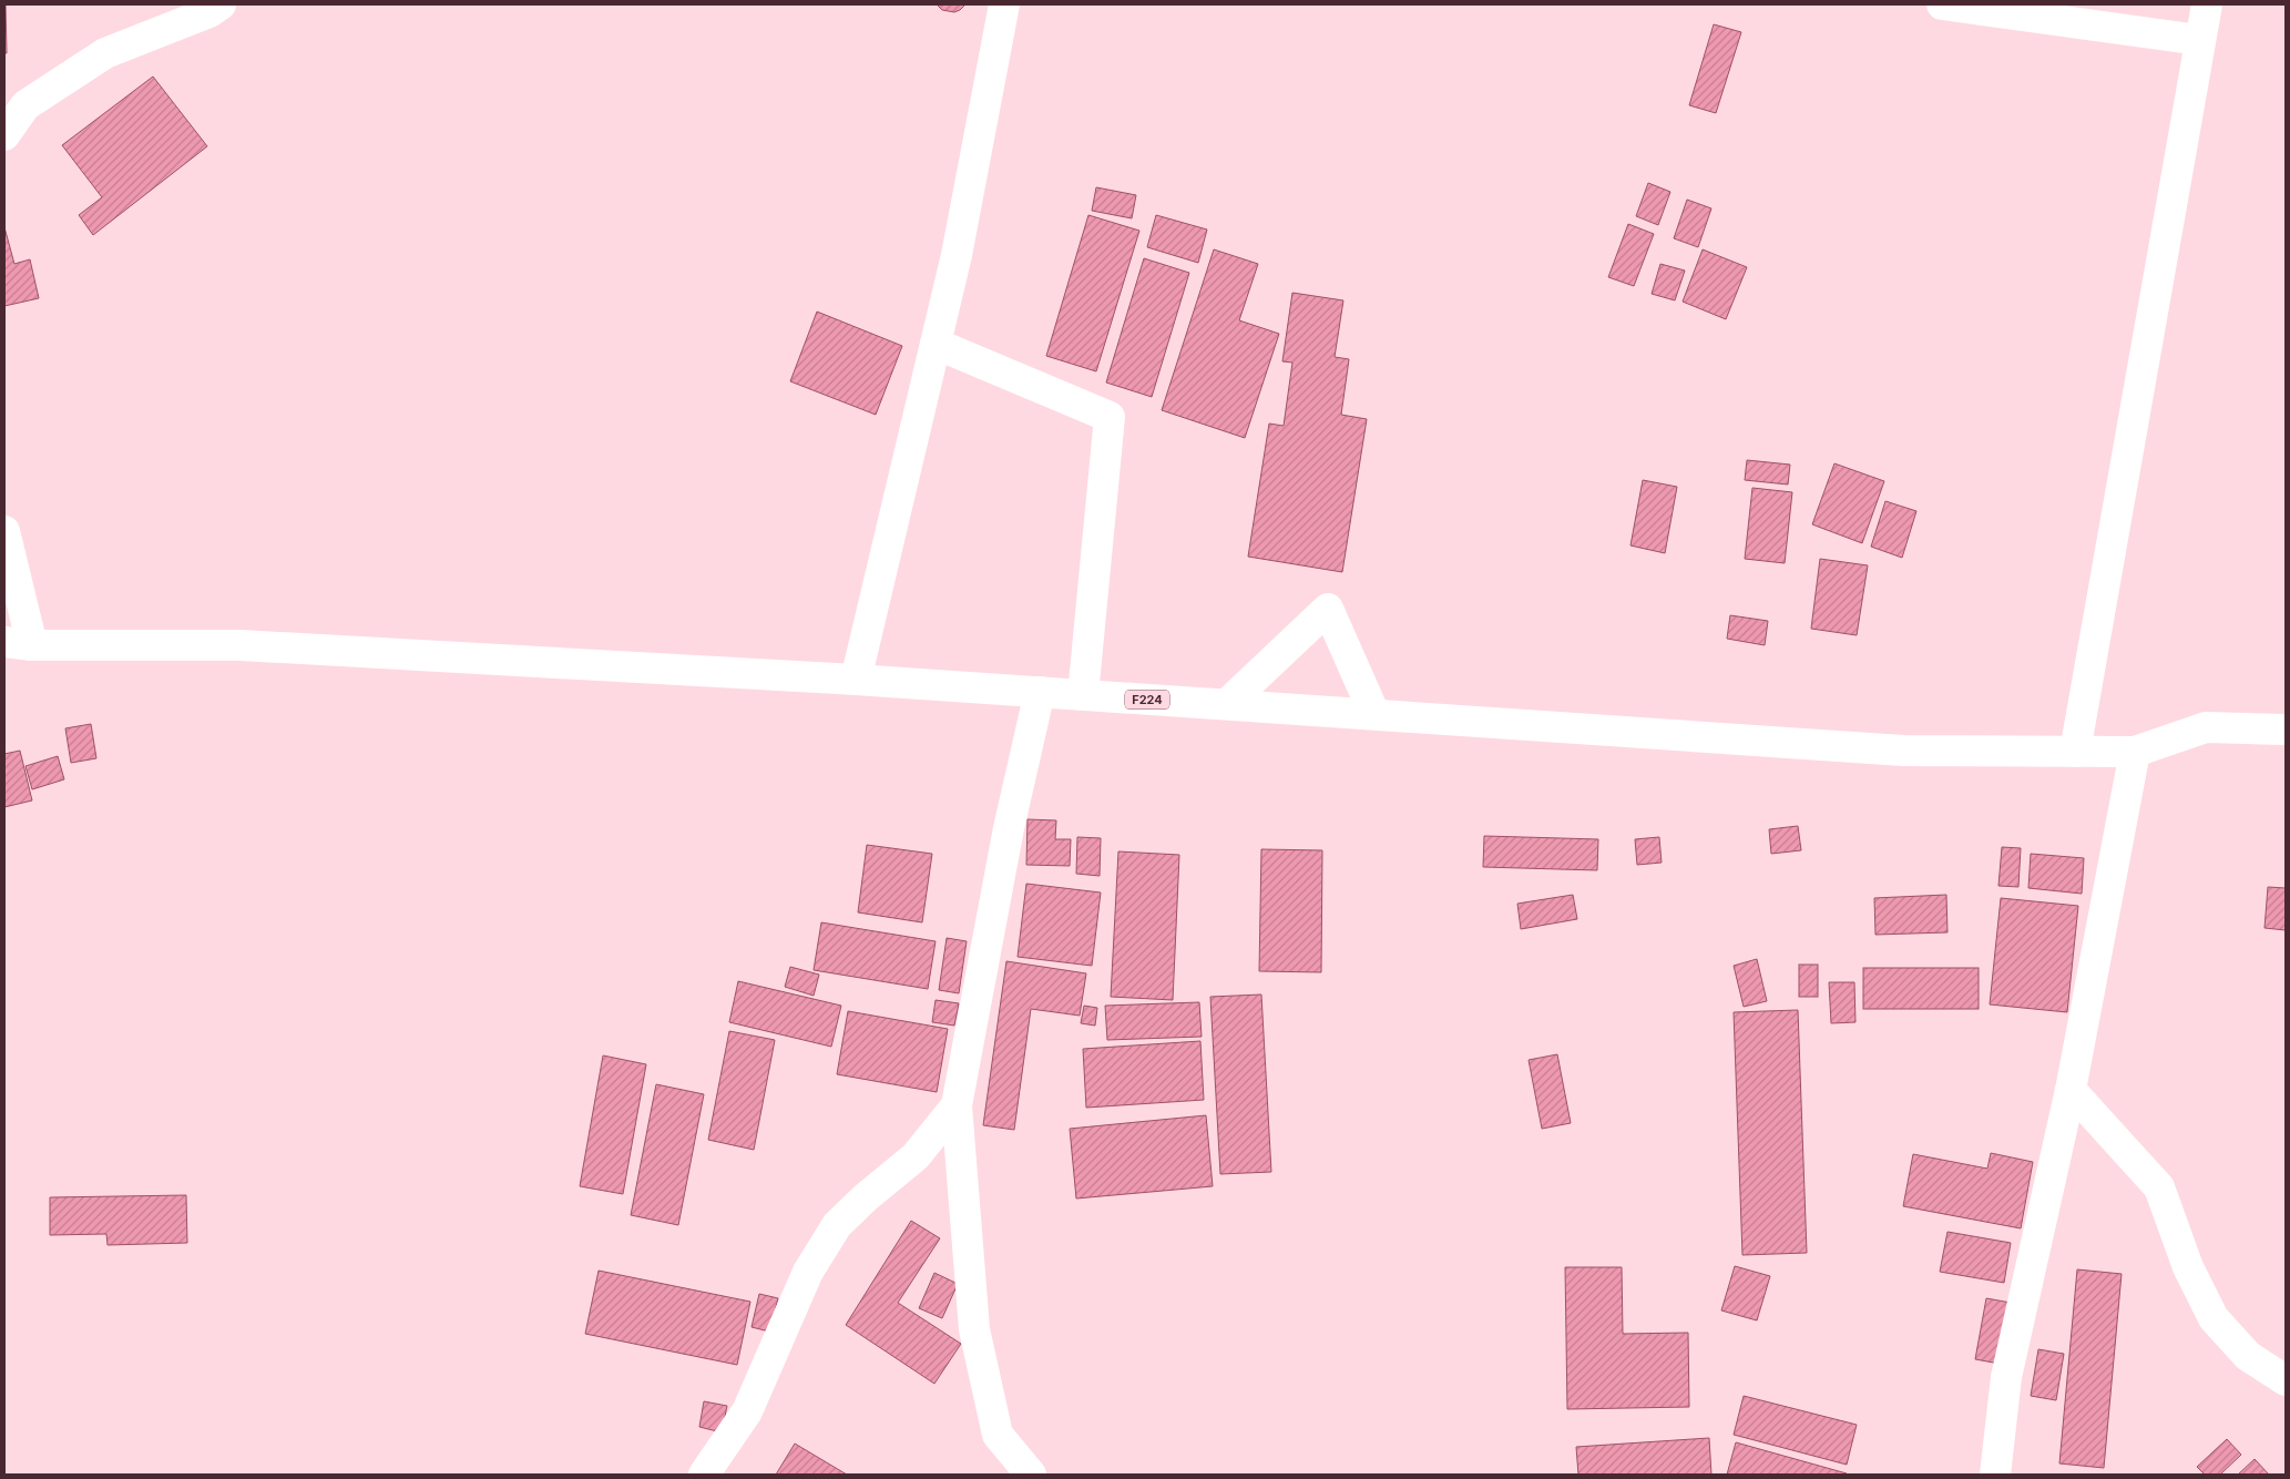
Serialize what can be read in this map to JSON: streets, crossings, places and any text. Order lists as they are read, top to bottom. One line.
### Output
{"streets":{"street":["F224"]}}
